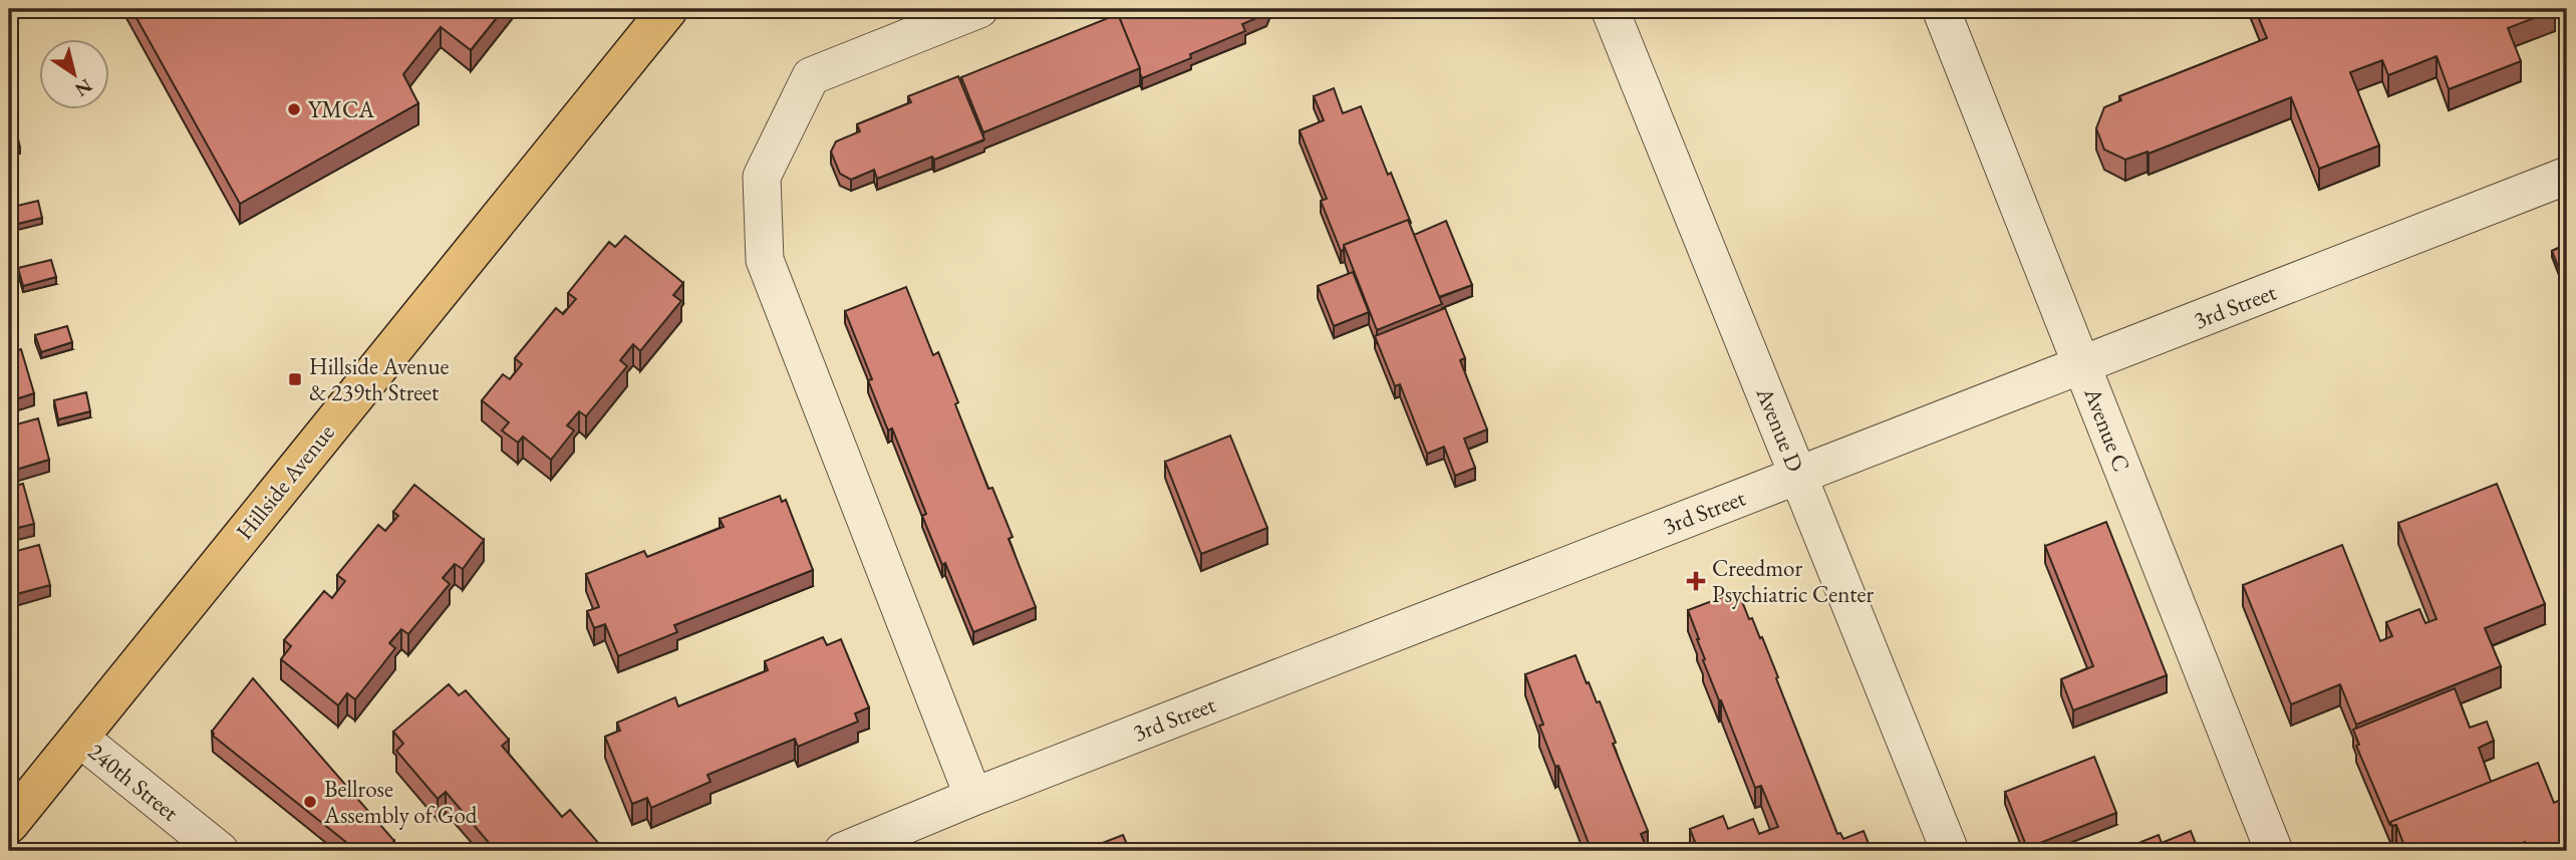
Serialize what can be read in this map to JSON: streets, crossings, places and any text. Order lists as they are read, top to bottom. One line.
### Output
{"streets":{"main road":["Hillside Avenue"],"street":["3rd Street","Avenue D","Avenue C","240th Street"]},"crossings":[["3rd Street","Avenue D"],["3rd Street","Avenue C"],["Hillside Avenue","240th Street"]],"places":{"other":["YMCA","Bellrose Assembly of God"],"transit":["Hillside Avenue & 239th Street"],"health":["Creedmor Psychiatric Center"]},"north":"bottom right"}
